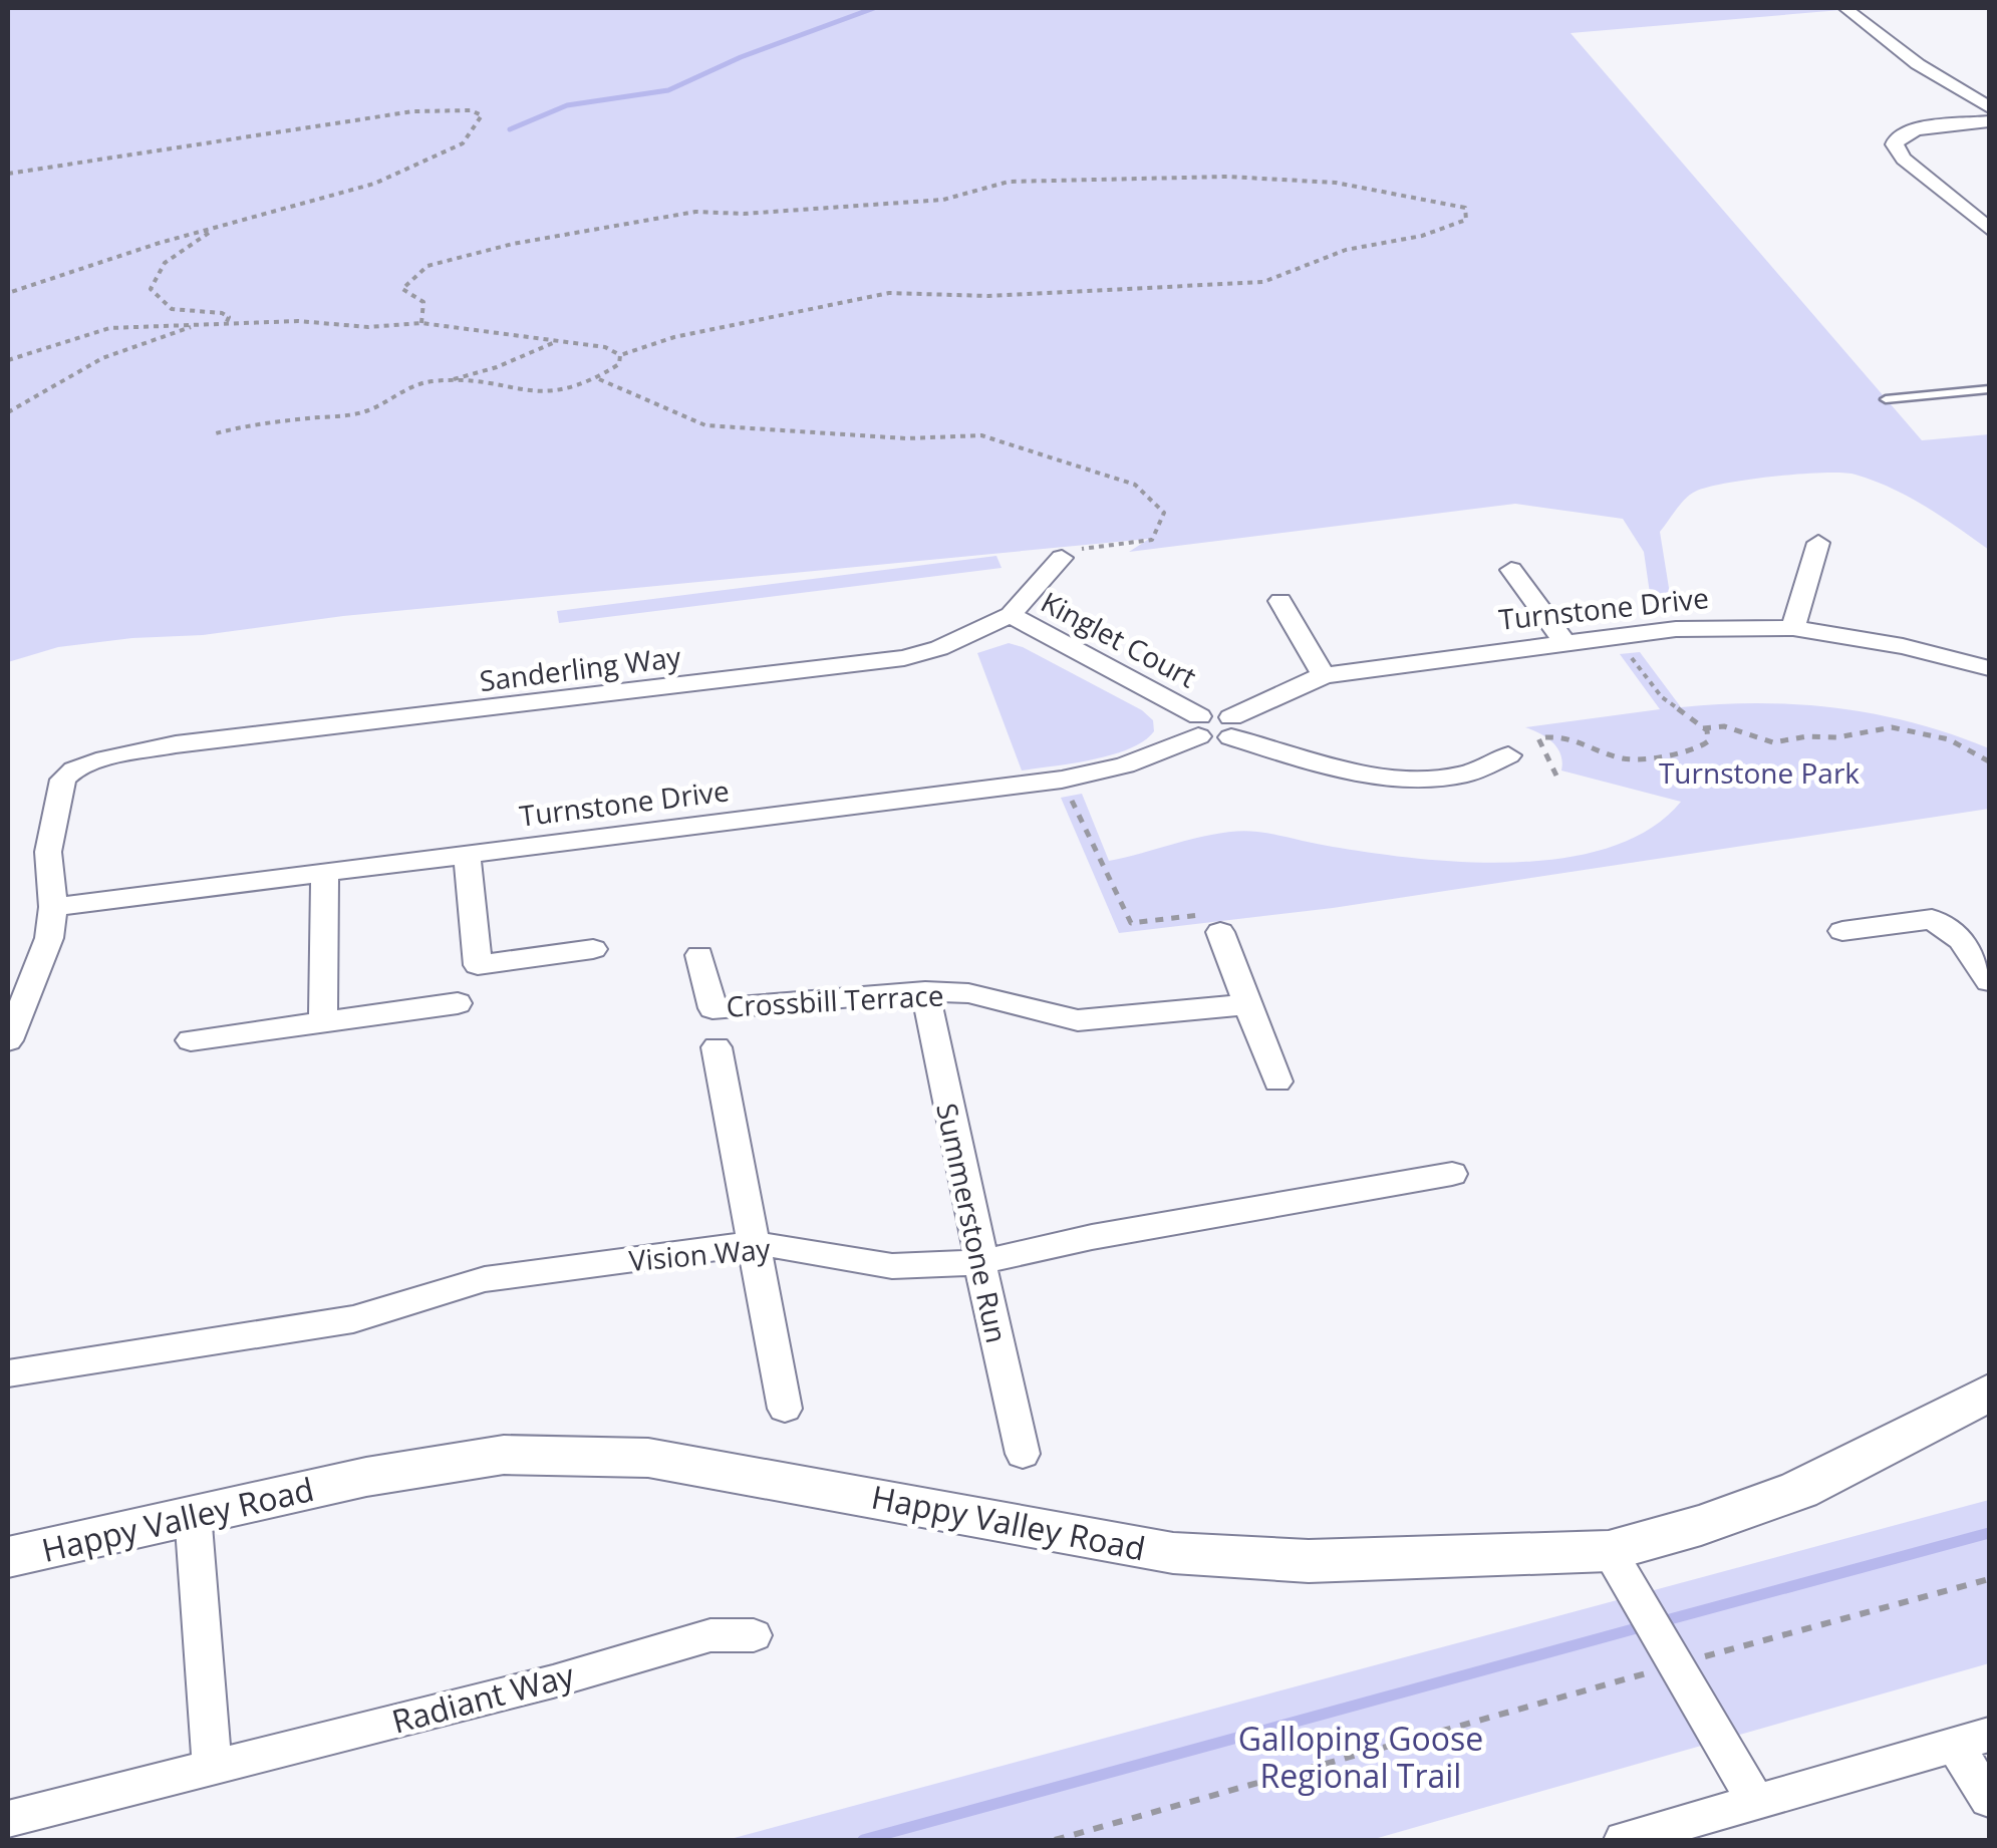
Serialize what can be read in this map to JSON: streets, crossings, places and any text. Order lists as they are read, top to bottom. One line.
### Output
{"streets":{"main road":["Happy Valley Road"],"street":["Turnstone Drive","Kinglet Court","Sanderling Way","Crossbill Terrace","Summerstone Run","Vision Way","Radiant Way"]},"crossings":[["Turnstone Drive","Kinglet Court"],["Turnstone Drive","Sanderling Way"],["Kinglet Court","Sanderling Way"],["Crossbill Terrace","Summerstone Run"],["Summerstone Run","Vision Way"]],"parks":["Turnstone Park","Galloping Goose Regional Trail"]}
